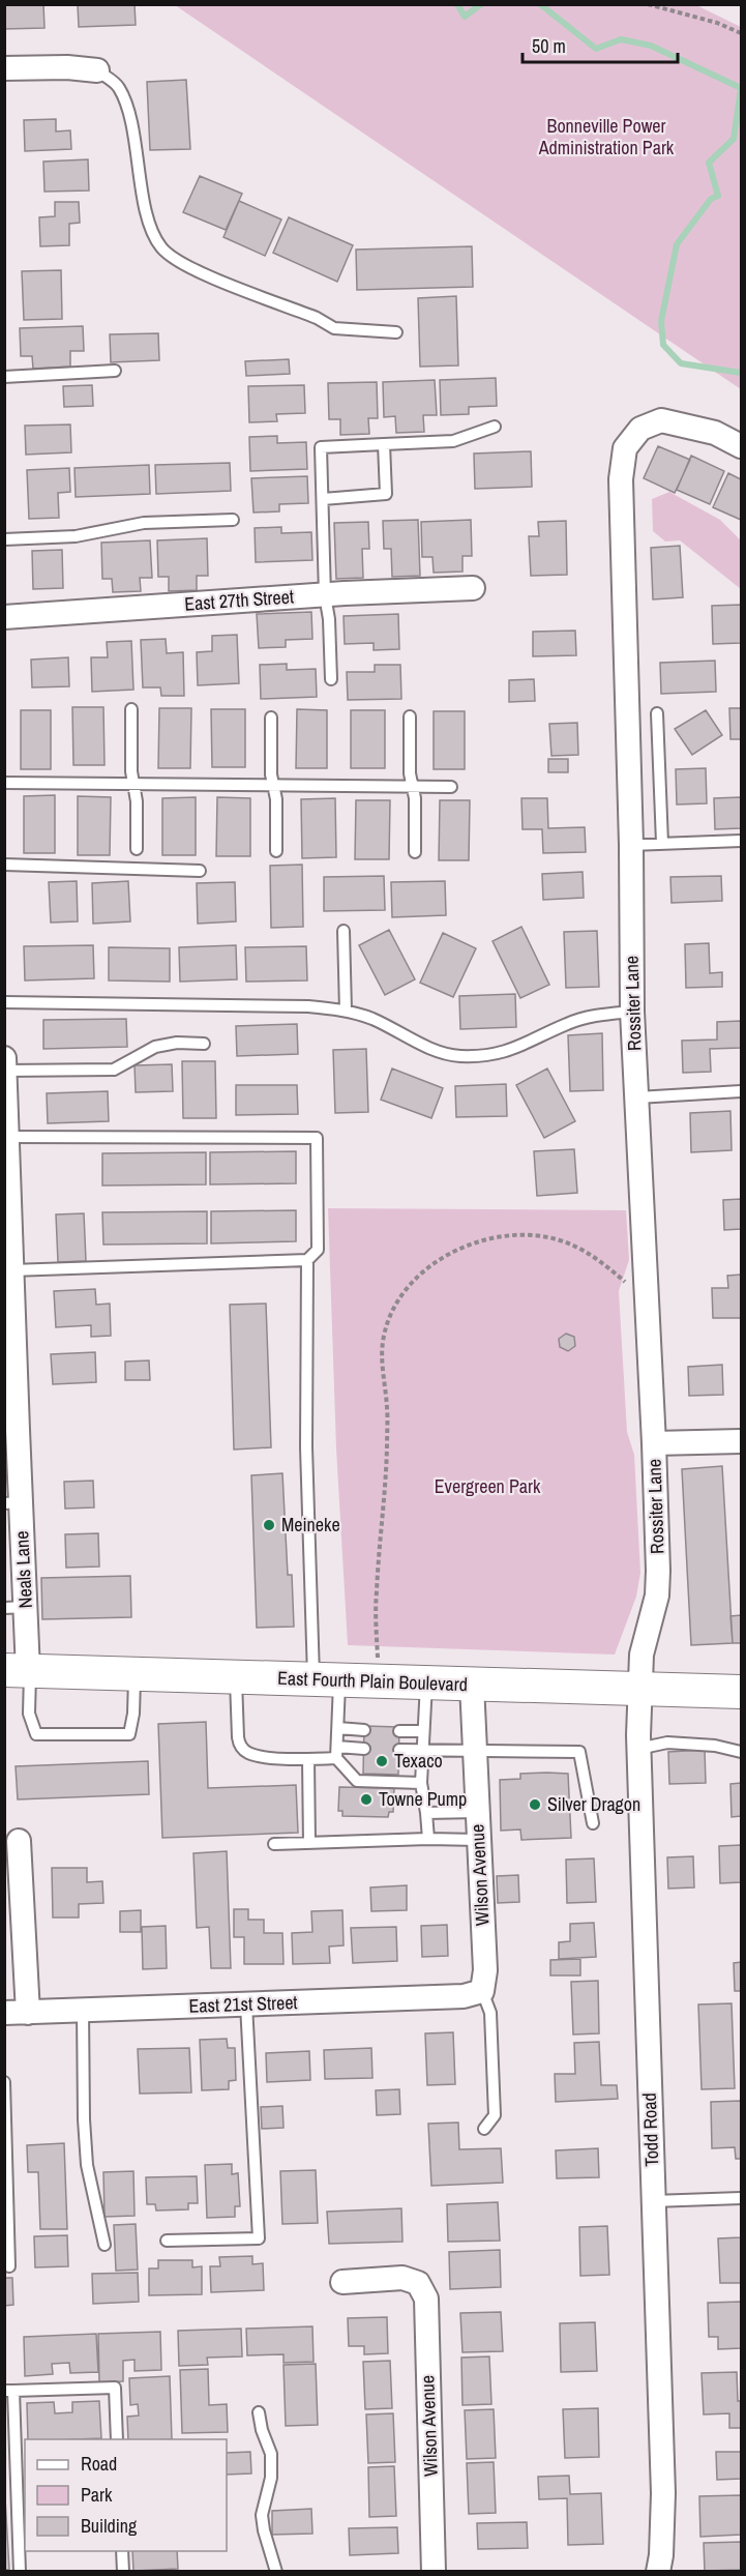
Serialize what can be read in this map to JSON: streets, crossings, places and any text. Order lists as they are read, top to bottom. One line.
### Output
{"streets":{"main road":["East Fourth Plain Boulevard"],"street":["East 27th Street","Rossiter Lane","Neals Lane","Wilson Avenue","East 21st Street","Todd Road"]},"crossings":[["Rossiter Lane","East Fourth Plain Boulevard"],["Rossiter Lane","Todd Road"],["Neals Lane","East Fourth Plain Boulevard"],["East Fourth Plain Boulevard","Wilson Avenue"],["East Fourth Plain Boulevard","Todd Road"],["Wilson Avenue","East 21st Street"]],"parks":["Bonneville Power Administration Park","Evergreen Park"],"places":["Meineke","Texaco","Towne Pump","Silver Dragon"],"legend":["Road","Park","Building"],"scale_bar":"50 m"}
